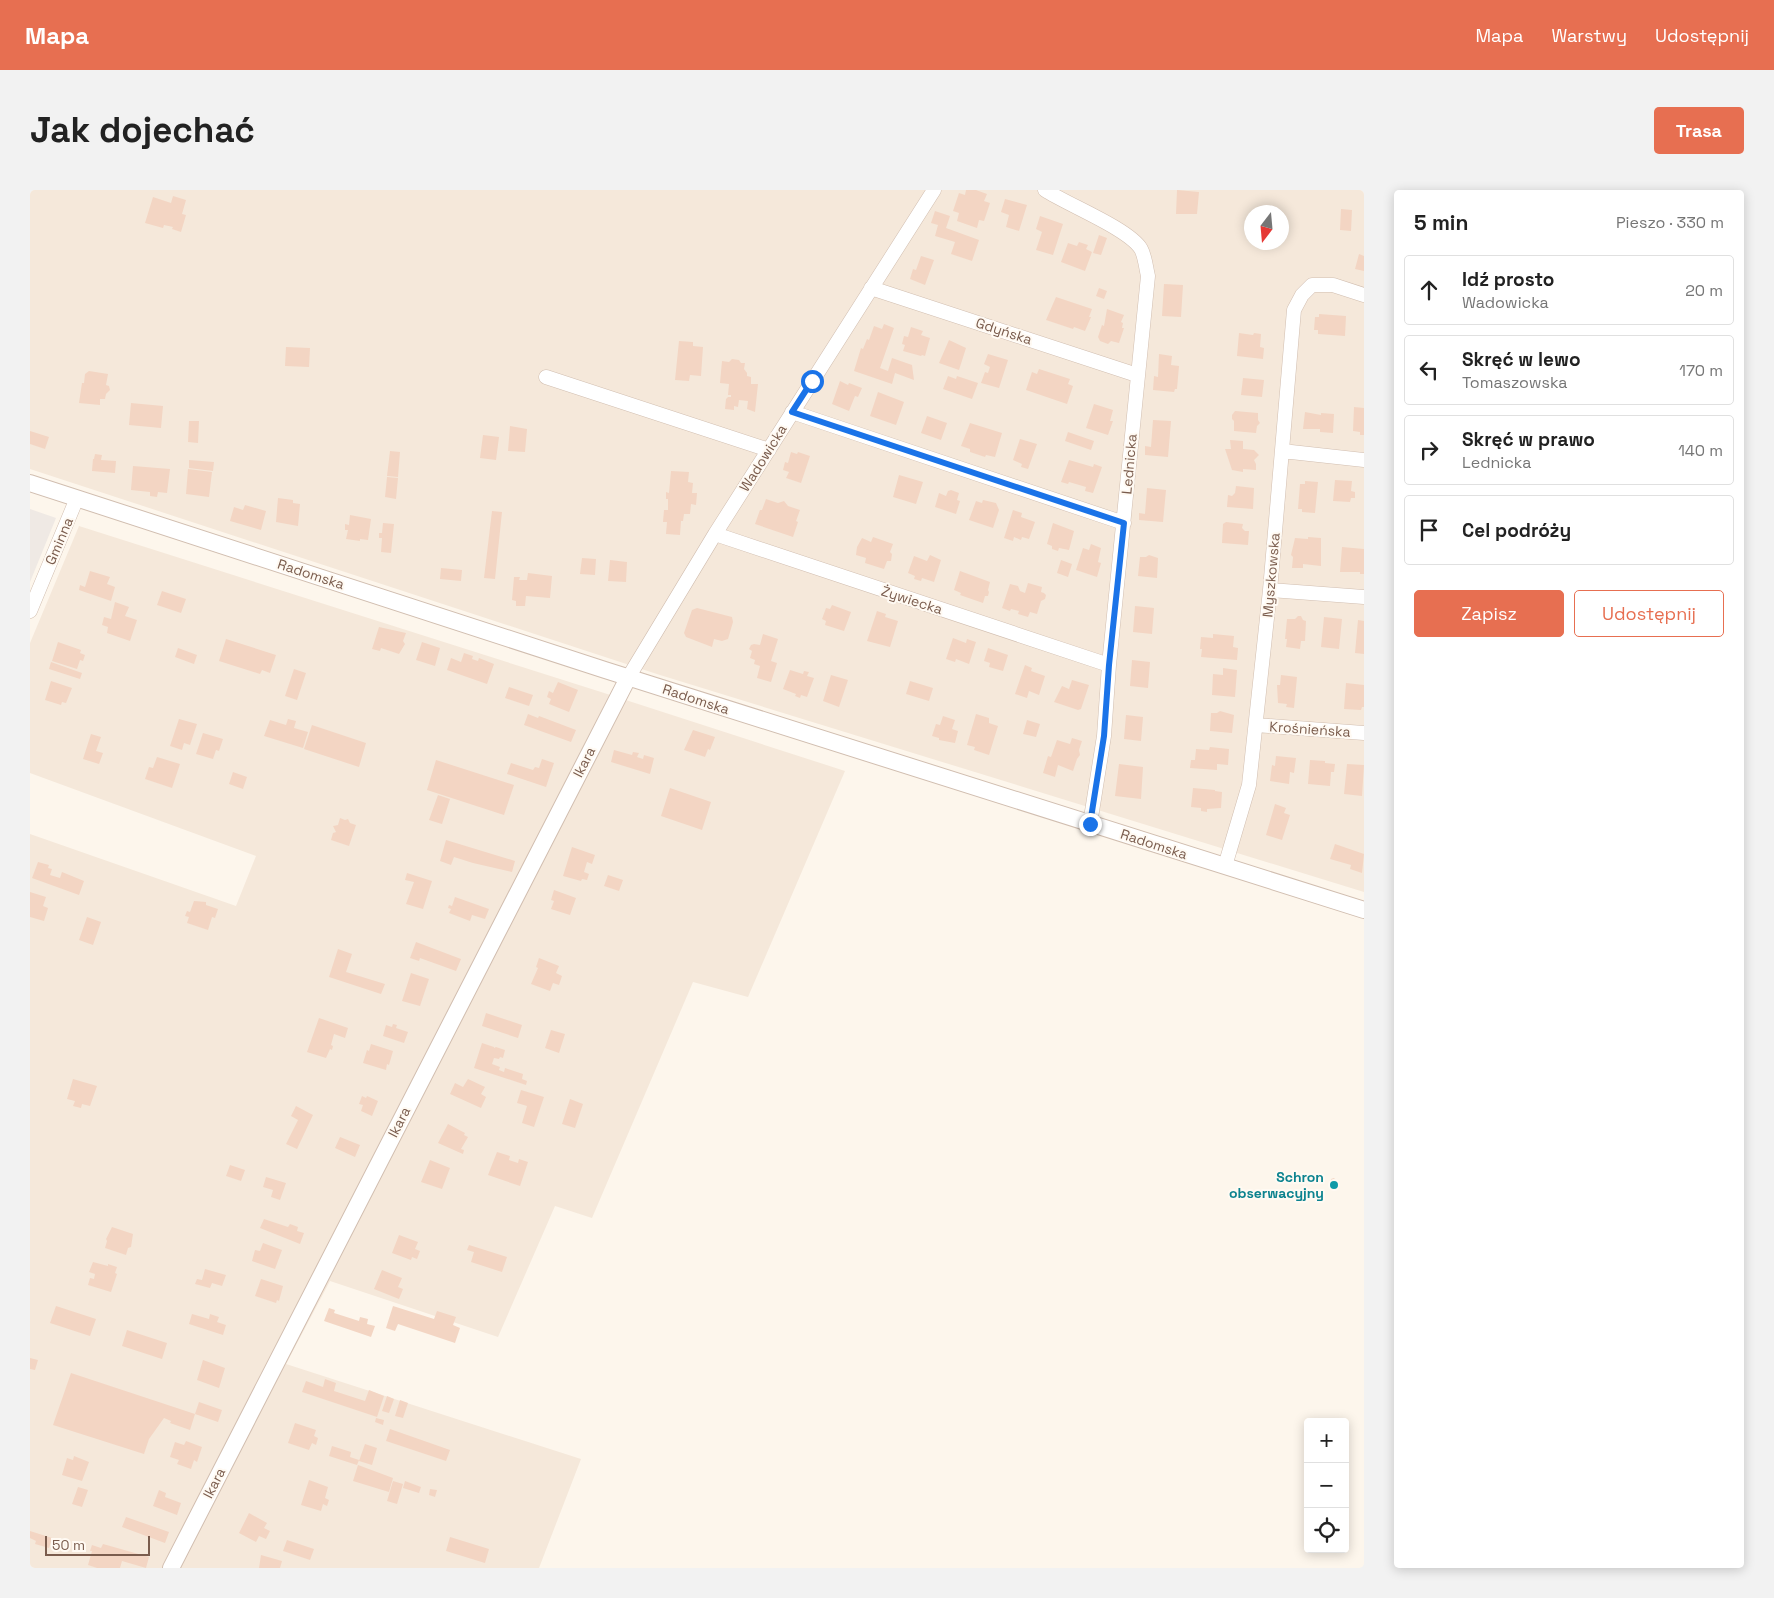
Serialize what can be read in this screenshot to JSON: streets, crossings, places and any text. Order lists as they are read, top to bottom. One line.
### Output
{"streets":{"street":["Gdyńska","Wadowicka","Lednicka","Gminna","Radomska","Myszkowska","Żywiecka","Krośnieńska","Ikara"]},"crossings":[["Gdyńska","Wadowicka"],["Gdyńska","Lednicka"],["Wadowicka","Radomska"],["Wadowicka","Żywiecka"],["Wadowicka","Ikara"],["Lednicka","Radomska"],["Lednicka","Żywiecka"],["Gminna","Radomska"],["Radomska","Myszkowska"],["Radomska","Ikara"],["Myszkowska","Krośnieńska"]],"places":["Schron obserwacyjny"],"scale_bar":"50 m","north":"bottom","page":{"header":"Mapa","nav":["Mapa","Warstwy","Udostępnij"],"buttons":["Trasa",["Zapisz","Udostępnij"]],"title":"Jak dojechać","heading":["5 min","Pieszo · 330 m"],"list":[["Idź prosto","Wadowicka","20 m"],["Skręć w lewo","Tomaszowska","170 m"],["Skręć w prawo","Lednicka","140 m"],"Cel podróży"],"map_buttons":["+","−"],"scale":"50 m"}}
